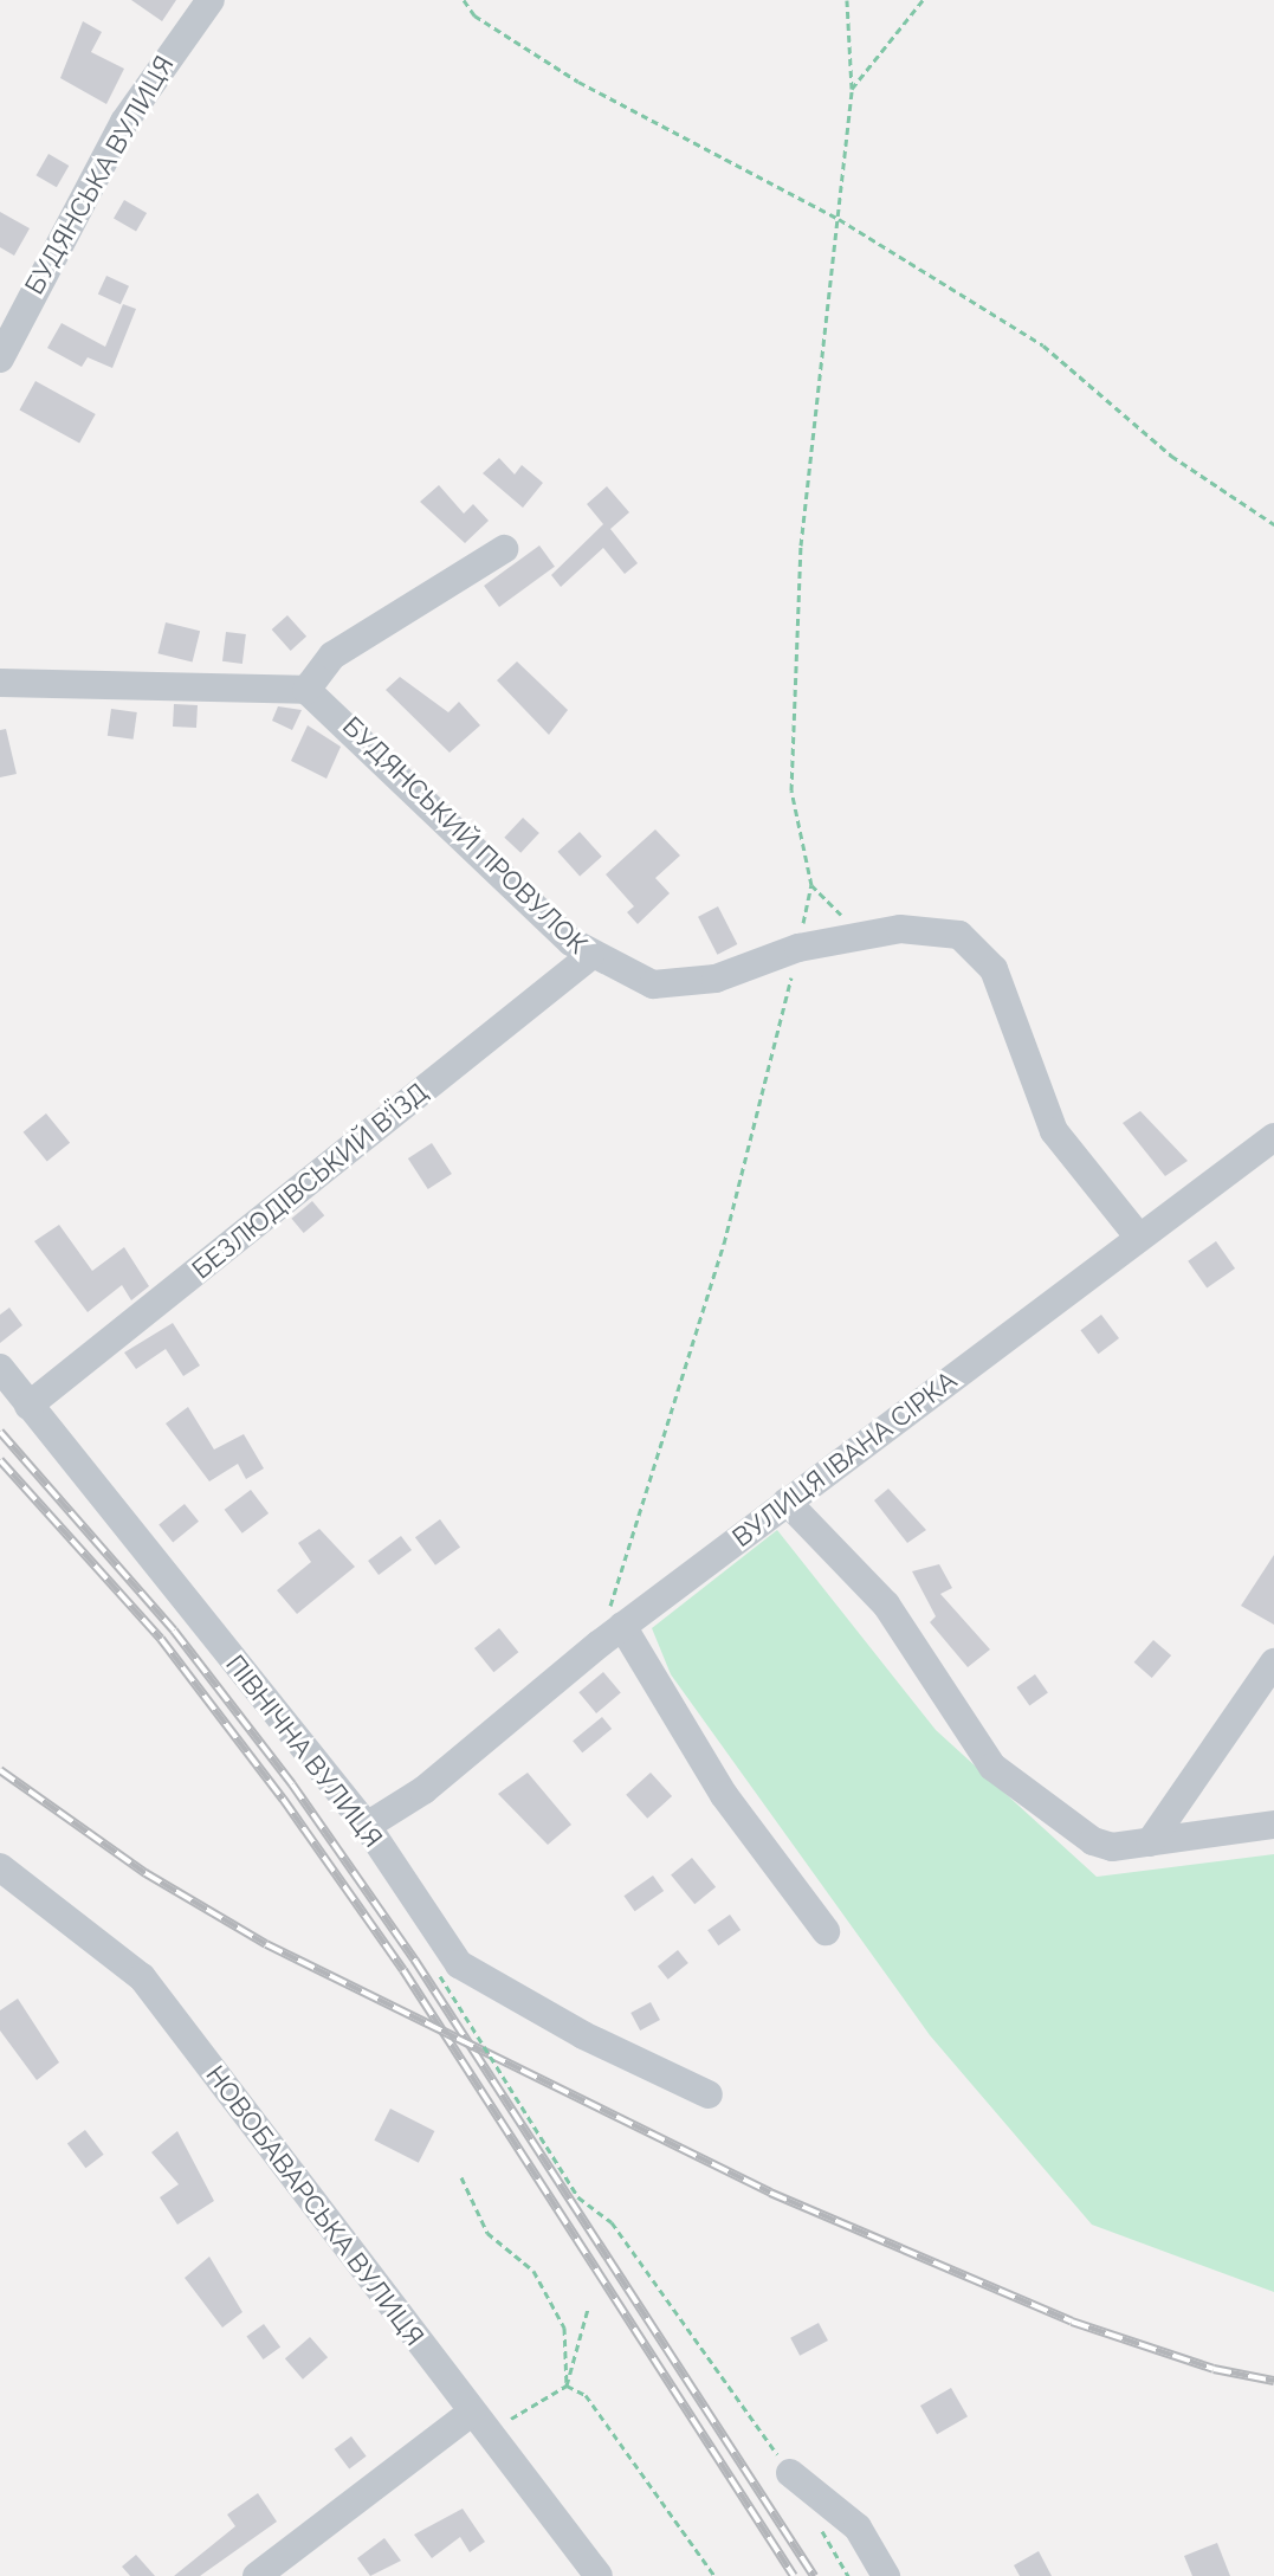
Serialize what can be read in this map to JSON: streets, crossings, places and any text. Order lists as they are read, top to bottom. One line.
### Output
{"streets":{"street":["БУДЯНСЬКА ВУЛИЦЯ","БУДЯНСЬКИЙ ПРОВУЛОК","БЕЗЛЮДІВСЬКИЙ В'ЇЗД","ВУЛИЦЯ ІВАНА СІРКА","ПІВНІЧНА ВУЛИЦЯ","НОВОБАВАРСЬКА ВУЛИЦЯ"]},"crossings":[["БУДЯНСЬКИЙ ПРОВУЛОК","БЕЗЛЮДІВСЬКИЙ В'ЇЗД"],["БУДЯНСЬКИЙ ПРОВУЛОК","ВУЛИЦЯ ІВАНА СІРКА"],["БЕЗЛЮДІВСЬКИЙ В'ЇЗД","ПІВНІЧНА ВУЛИЦЯ"],["ВУЛИЦЯ ІВАНА СІРКА","ПІВНІЧНА ВУЛИЦЯ"]]}
